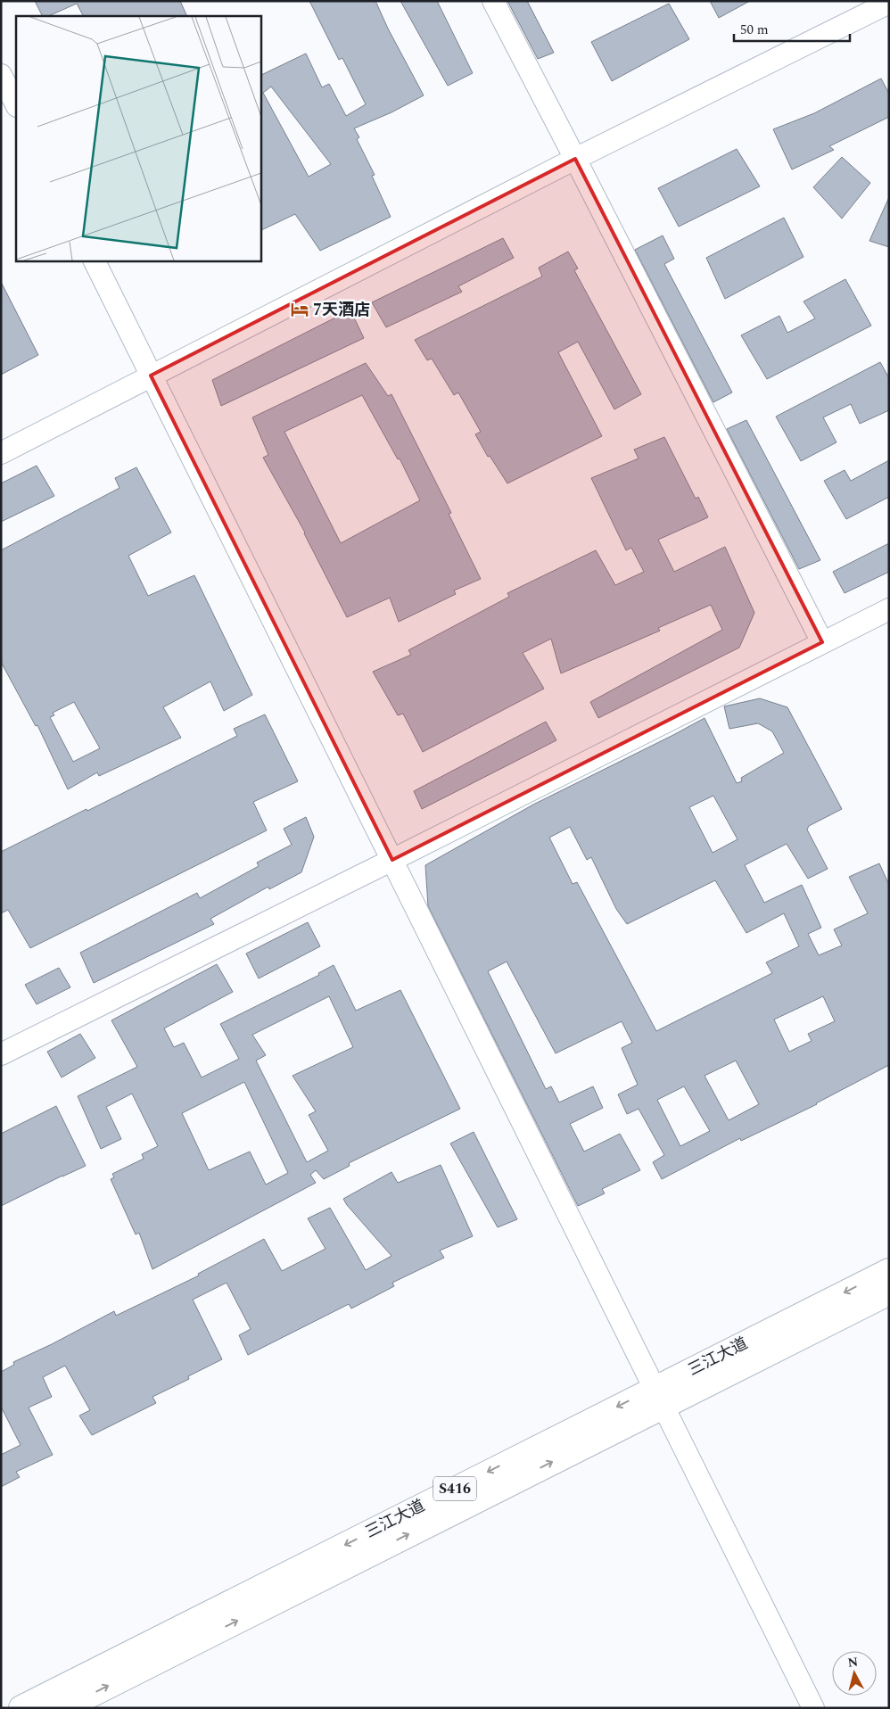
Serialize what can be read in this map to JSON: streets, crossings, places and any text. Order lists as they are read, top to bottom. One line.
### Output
{"streets":{"main road":["三江大道","S416"]},"places":{"hotel":["7天酒店"]},"scale_bar":"50 m","north":"top"}
